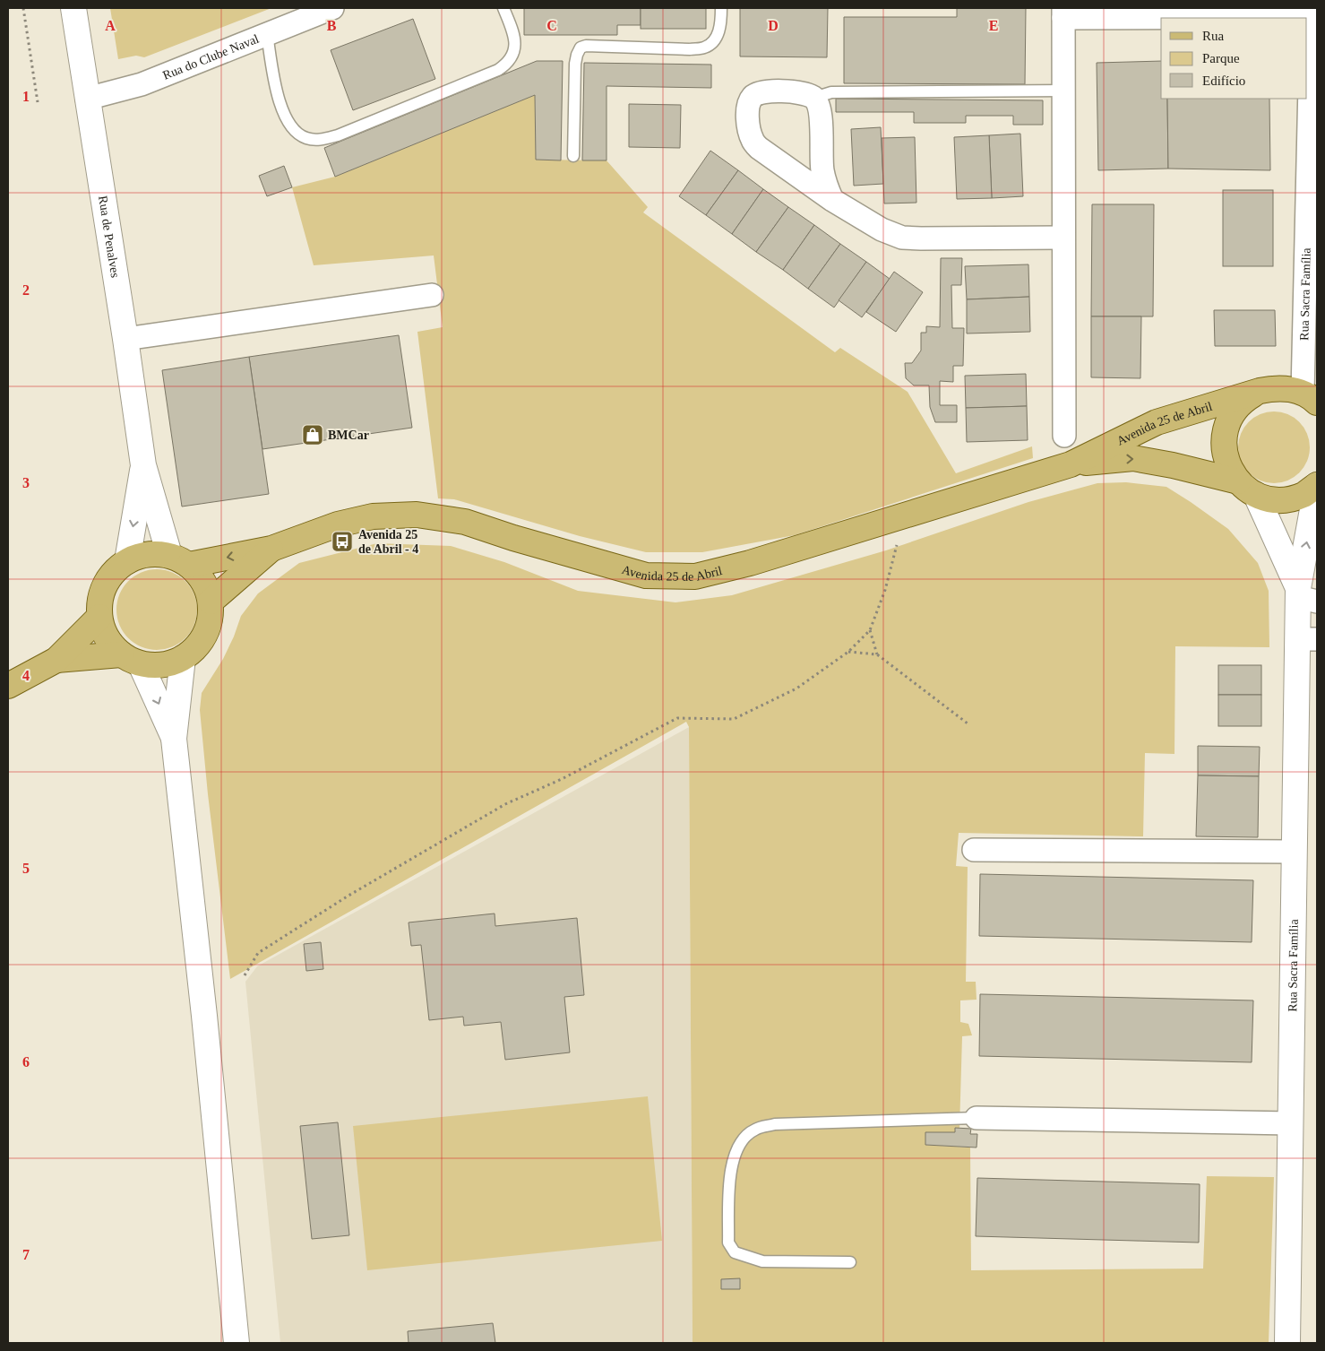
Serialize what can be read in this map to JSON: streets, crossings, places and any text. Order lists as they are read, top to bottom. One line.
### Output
{"streets":{"main road":["Avenida 25 de Abril"],"street":["Rua do Clube Naval","Rua de Penalves","Rua Sacra Família"]},"crossings":[["Rua do Clube Naval","Rua de Penalves"],["Rua Sacra Família","Avenida 25 de Abril"]],"places":{"shop":["BMCar"],"bus stop":["Avenida 25 de Abril - 4"]},"legend":["Rua","Parque","Edifício"],"grid":{"columns":["A","B","C","D","E"],"rows":["1","2","3","4","5","6","7"]}}
